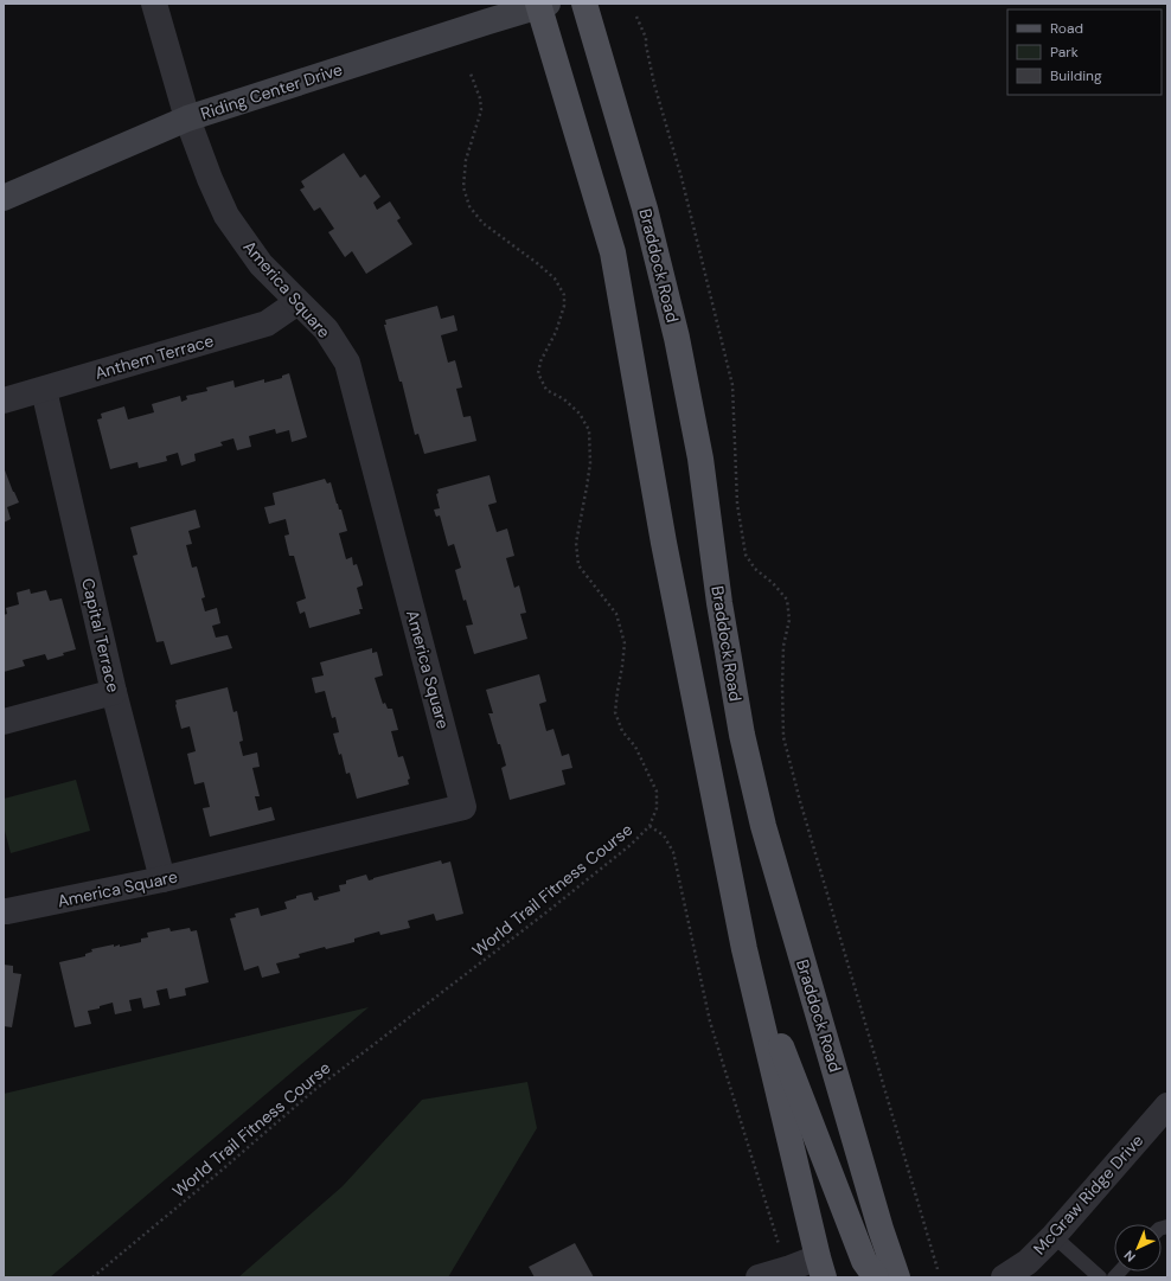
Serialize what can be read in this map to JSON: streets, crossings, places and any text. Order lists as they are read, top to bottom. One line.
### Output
{"streets":{"main road":["Braddock Road"],"street":["Riding Center Drive","America Square","Anthem Terrace","Capital Terrace","McGraw Ridge Drive"],"path":["World Trail Fitness Course"]},"crossings":[["Riding Center Drive","America Square"],["America Square","Anthem Terrace"],["America Square","Capital Terrace"],["Anthem Terrace","Capital Terrace"]],"legend":["Road","Park","Building"],"north":"bottom left"}
